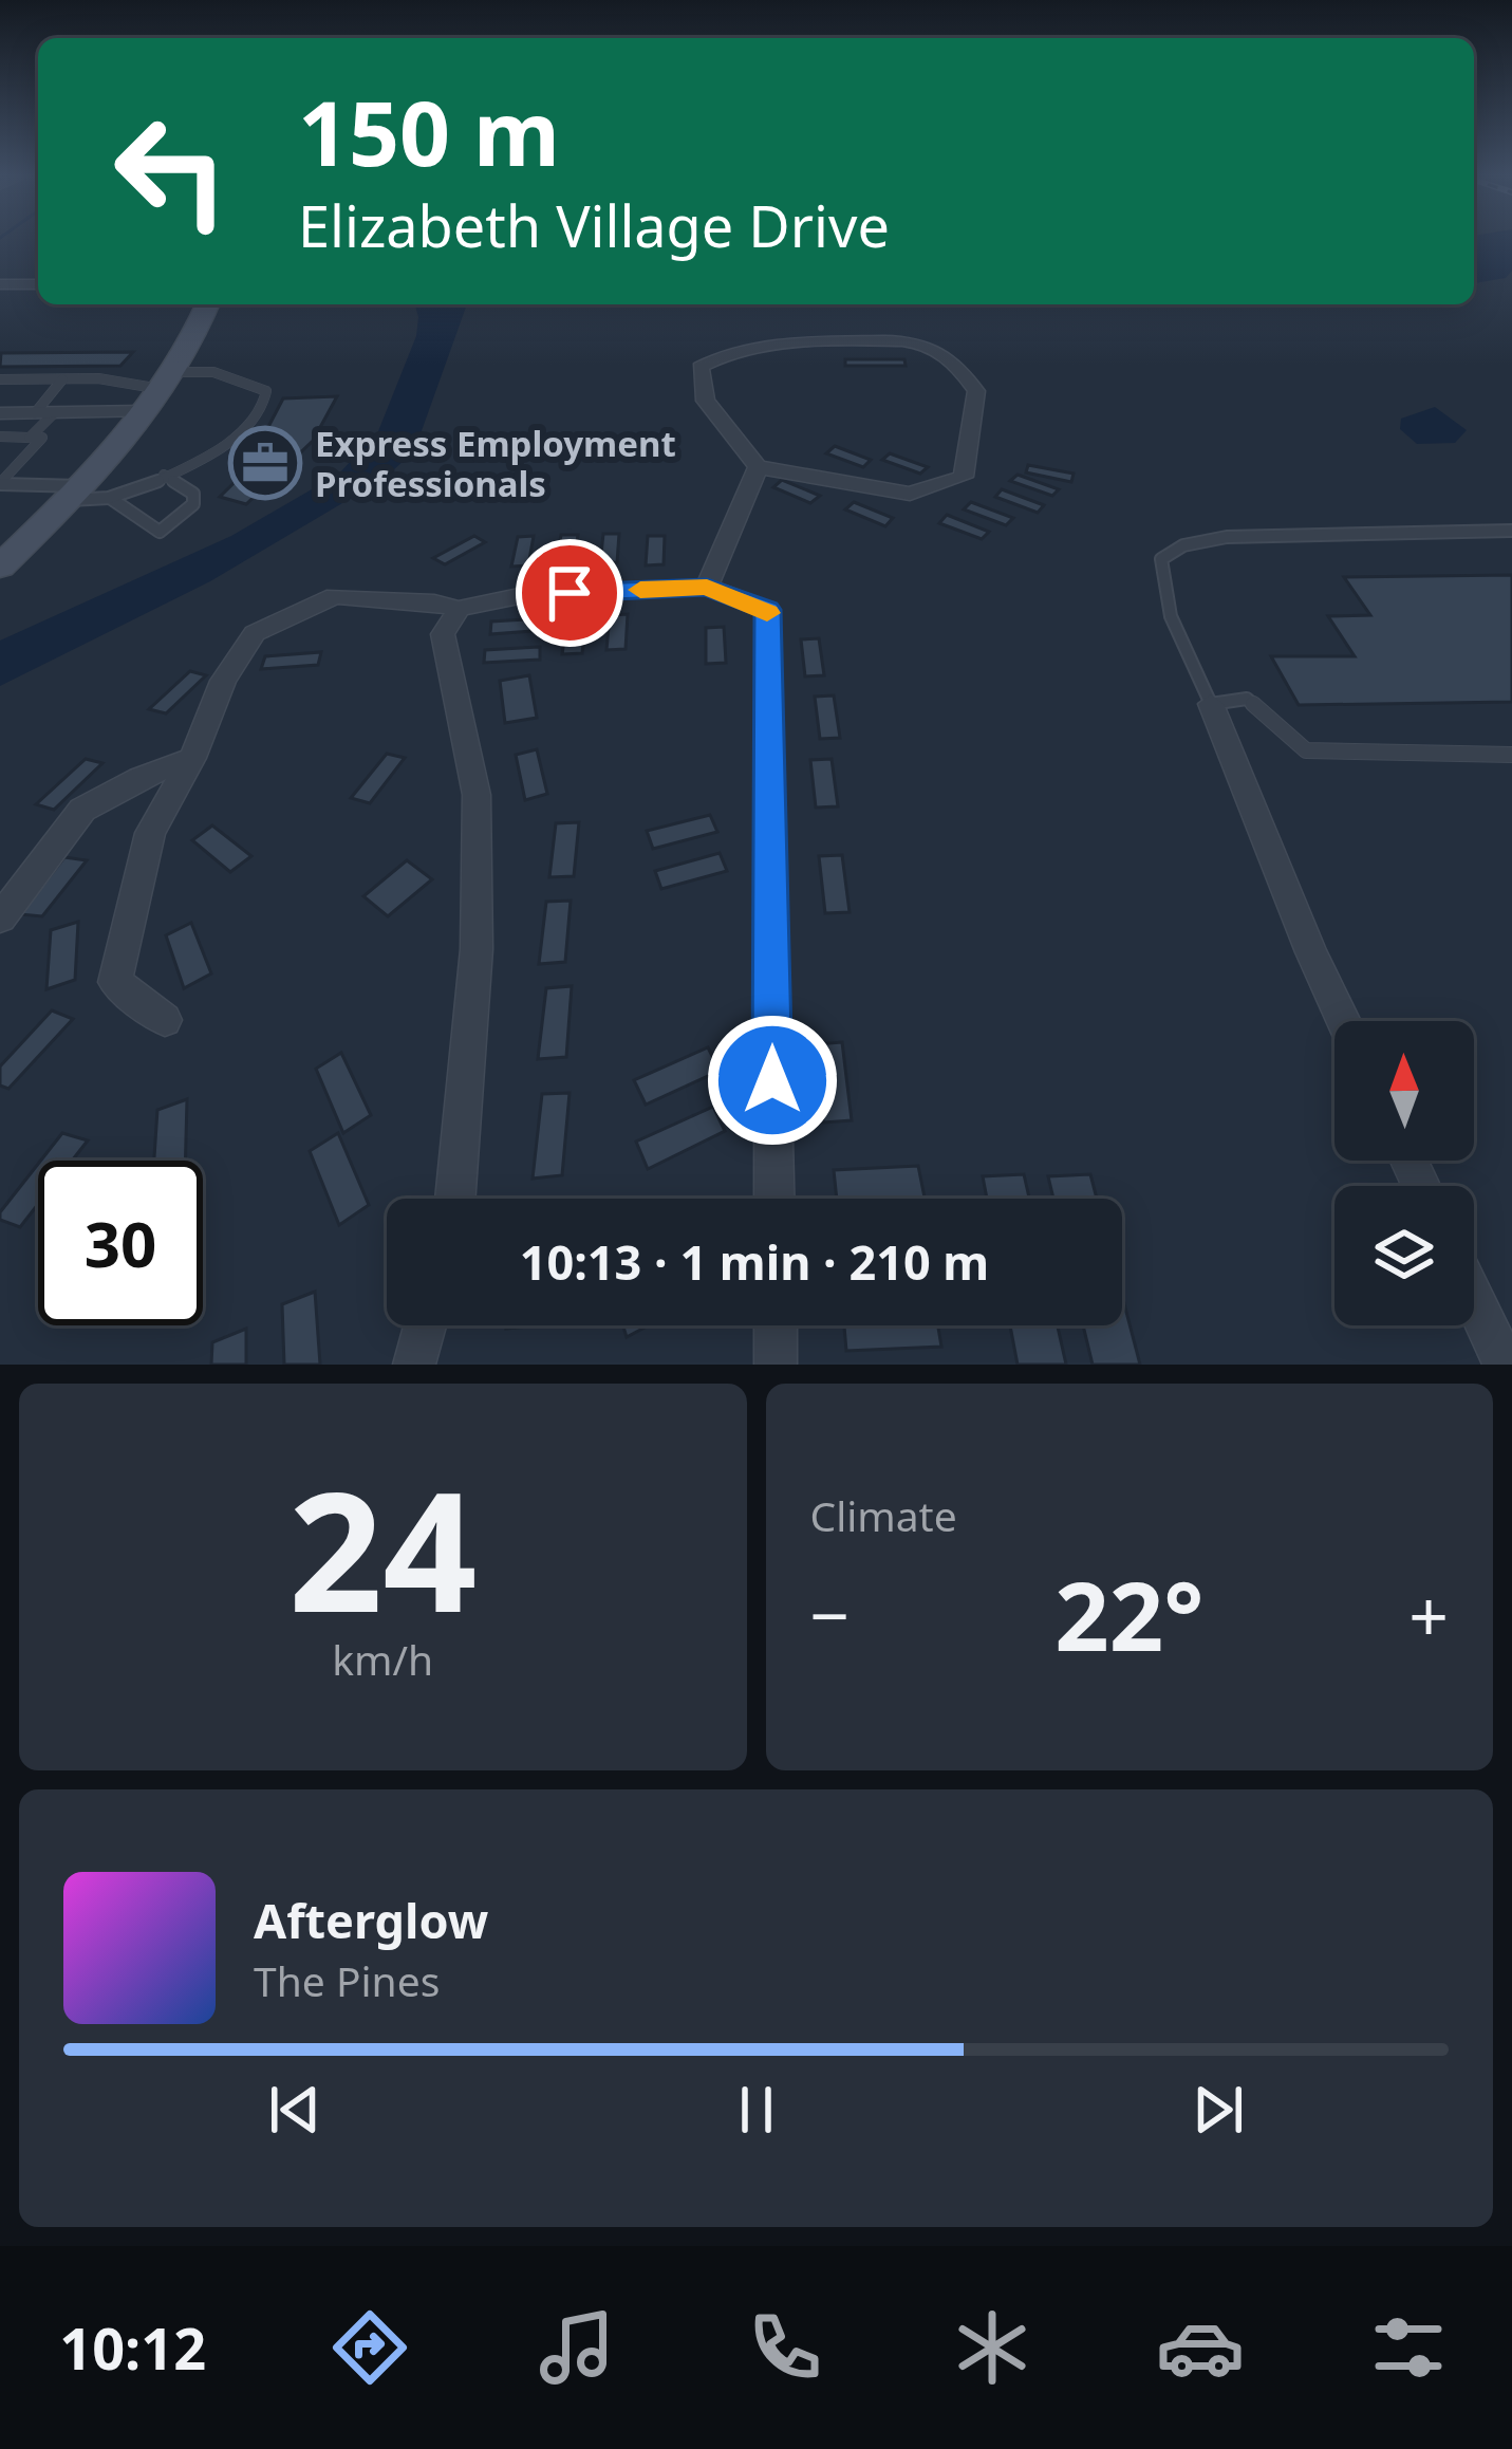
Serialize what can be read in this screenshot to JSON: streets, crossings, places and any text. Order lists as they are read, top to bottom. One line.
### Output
{"places":{"office":["Express Employment Professionals"]},"north":"top","page":{"turn":["150 m","Elizabeth Village Drive"],"limit":"30","trip":"10:13 · 1 min · 210 m","tile":[["24","km/h"],"Climate"],"heat":["−","22°","+"],"song":["Afterglow","The Pines"],"tabs":"10:12"}}
